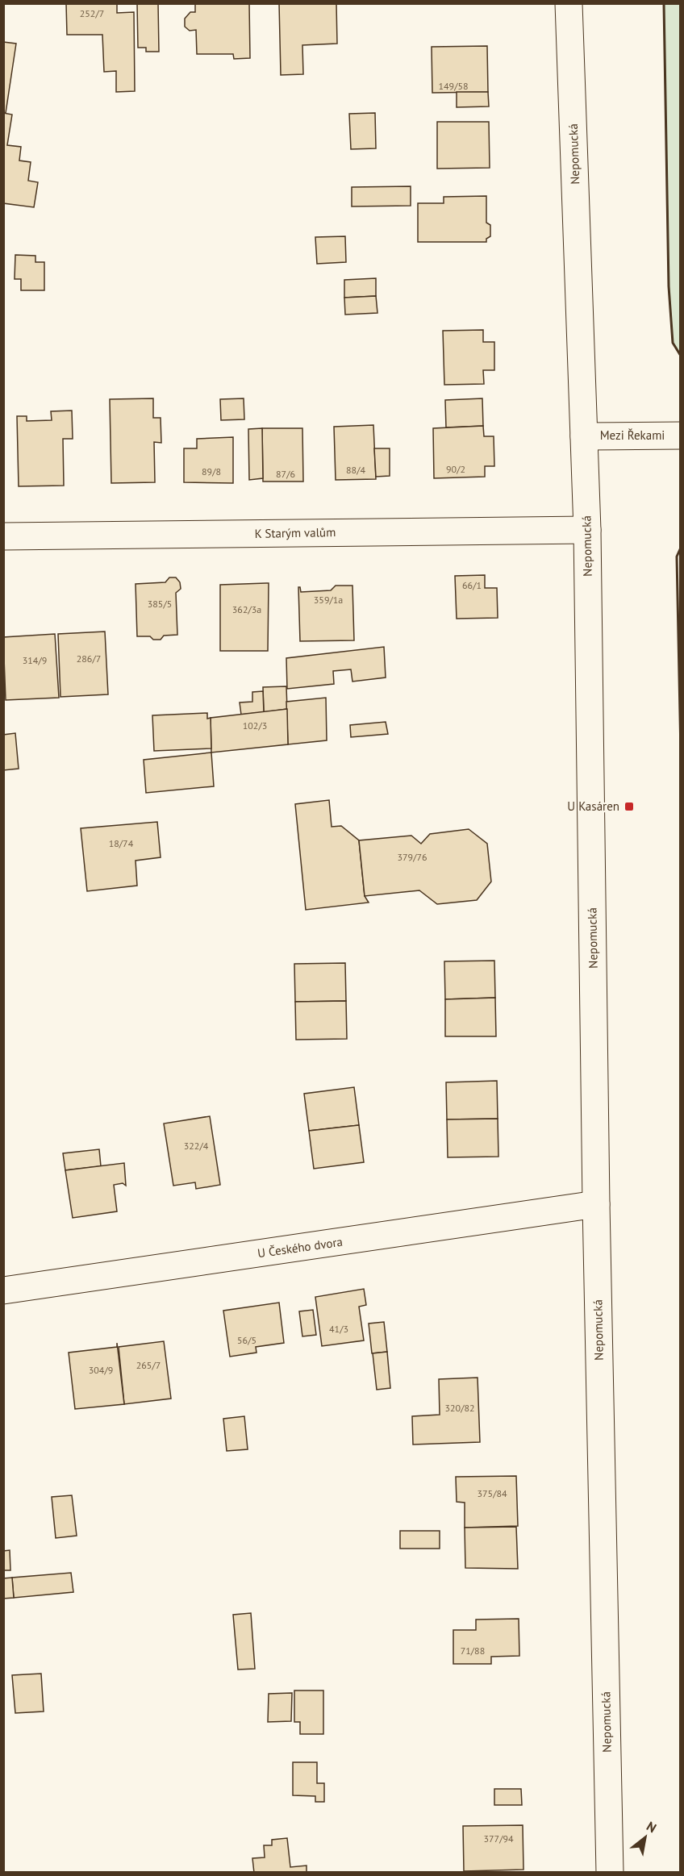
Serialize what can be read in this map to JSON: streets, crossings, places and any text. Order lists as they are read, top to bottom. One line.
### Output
{"streets":{"street":["Nepomucká","Mezi Řekami","K Starým valům","U Českého dvora"]},"crossings":[["Nepomucká","Mezi Řekami"],["Nepomucká","K Starým valům"],["Nepomucká","U Českého dvora"]],"places":{"transit":["U Kasáren"]},"house_numbers":["252/7","149/58","90/2","88/4","89/8","87/6","66/1","359/1a","385/5","362/3a","286/7","314/9","102/3","18/74","379/76","322/4","41/3","56/5","265/7","304/9","320/82","375/84","71/88","377/94"],"north":"top right"}
